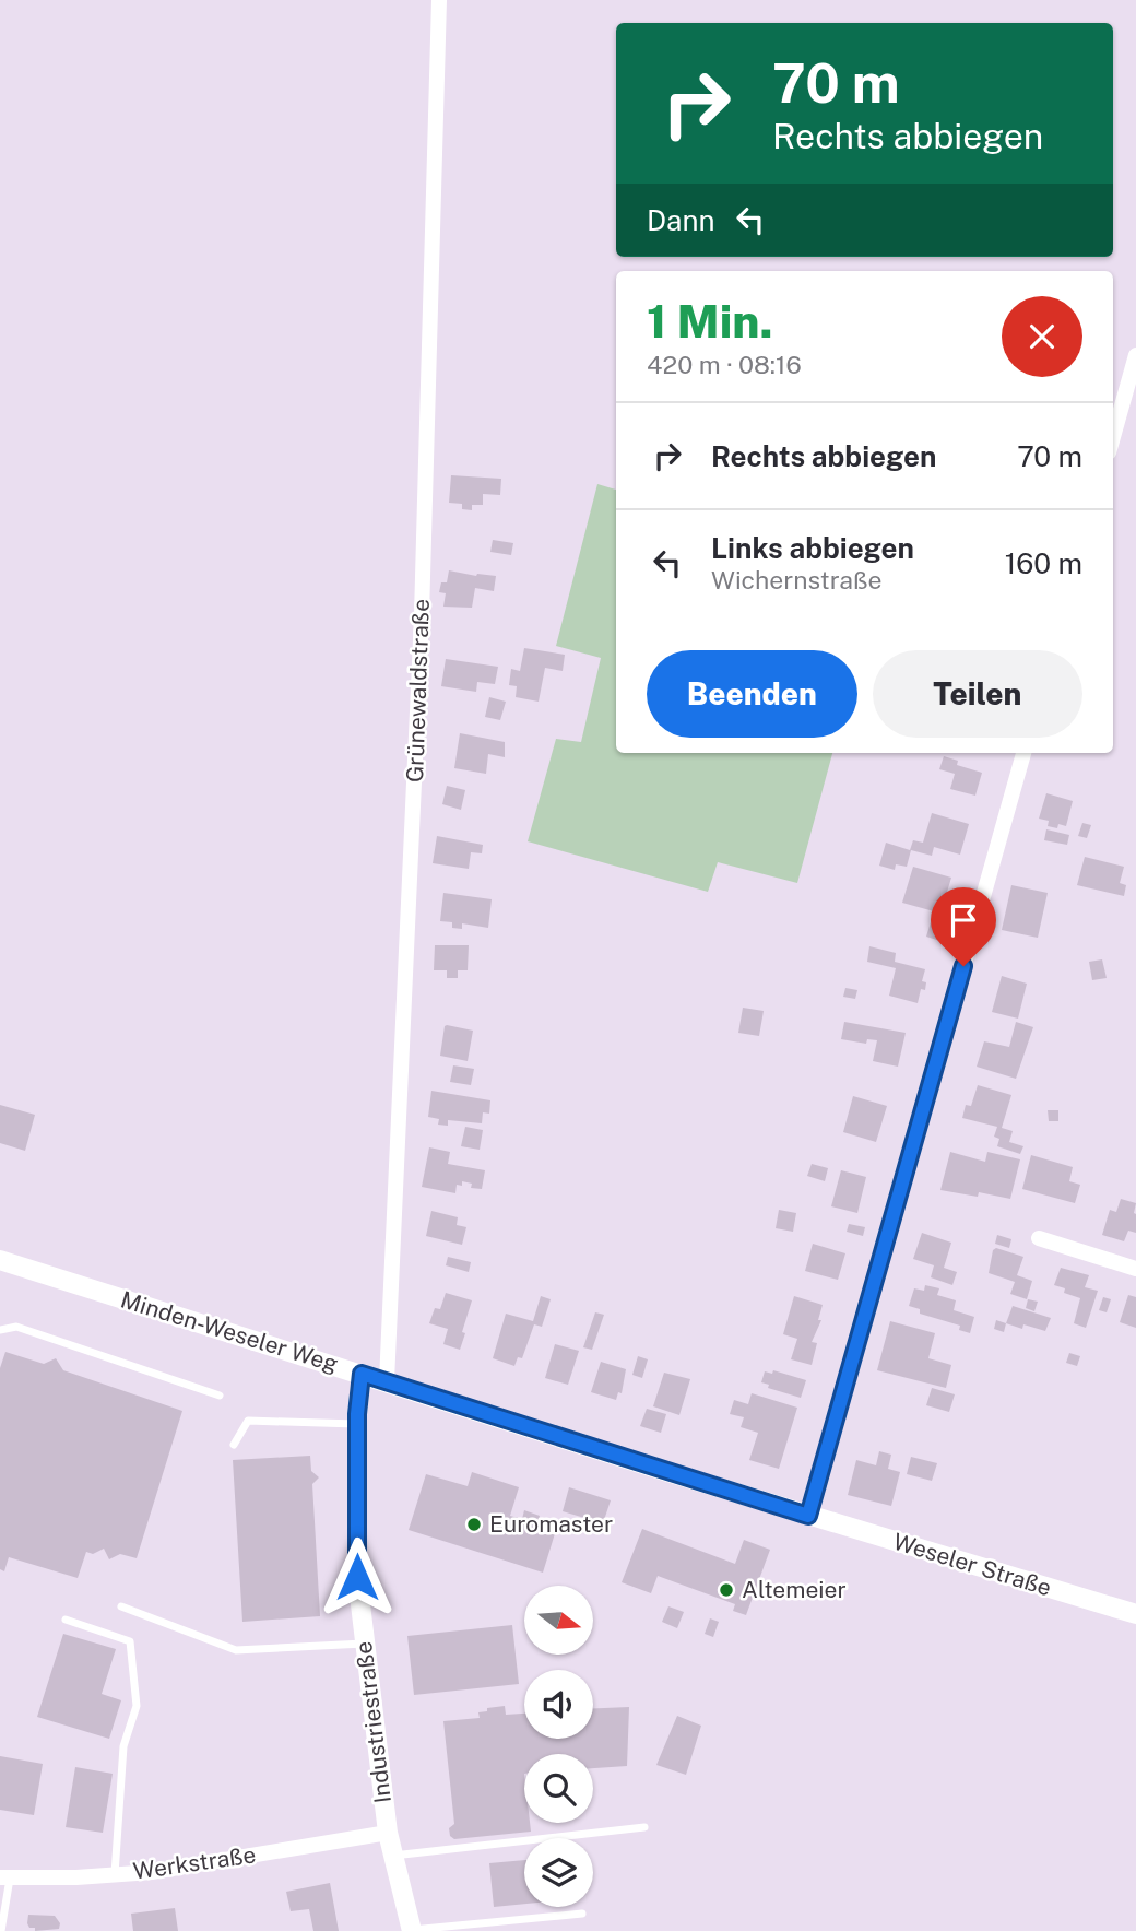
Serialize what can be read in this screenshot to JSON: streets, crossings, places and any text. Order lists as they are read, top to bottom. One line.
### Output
{"streets":{"street":["Grünewaldstraße","Minden-Weseler Weg","Weseler Straße","Industriestraße","Werkstraße"]},"crossings":[["Grünewaldstraße","Minden-Weseler Weg"],["Minden-Weseler Weg","Weseler Straße"],["Minden-Weseler Weg","Industriestraße"],["Industriestraße","Werkstraße"]],"places":["Euromaster","Altemeier"],"north":"right","page":{"turn":["70 m","Rechts abbiegen"],"then":"Dann","heading":["1 Min.","420 m · 08:16"],"list":[{"name":"Rechts abbiegen","value":"70 m"},{"name":"Links abbiegen","note":"Wichernstraße","value":"160 m"}],"buttons":["Beenden","Teilen"]}}
